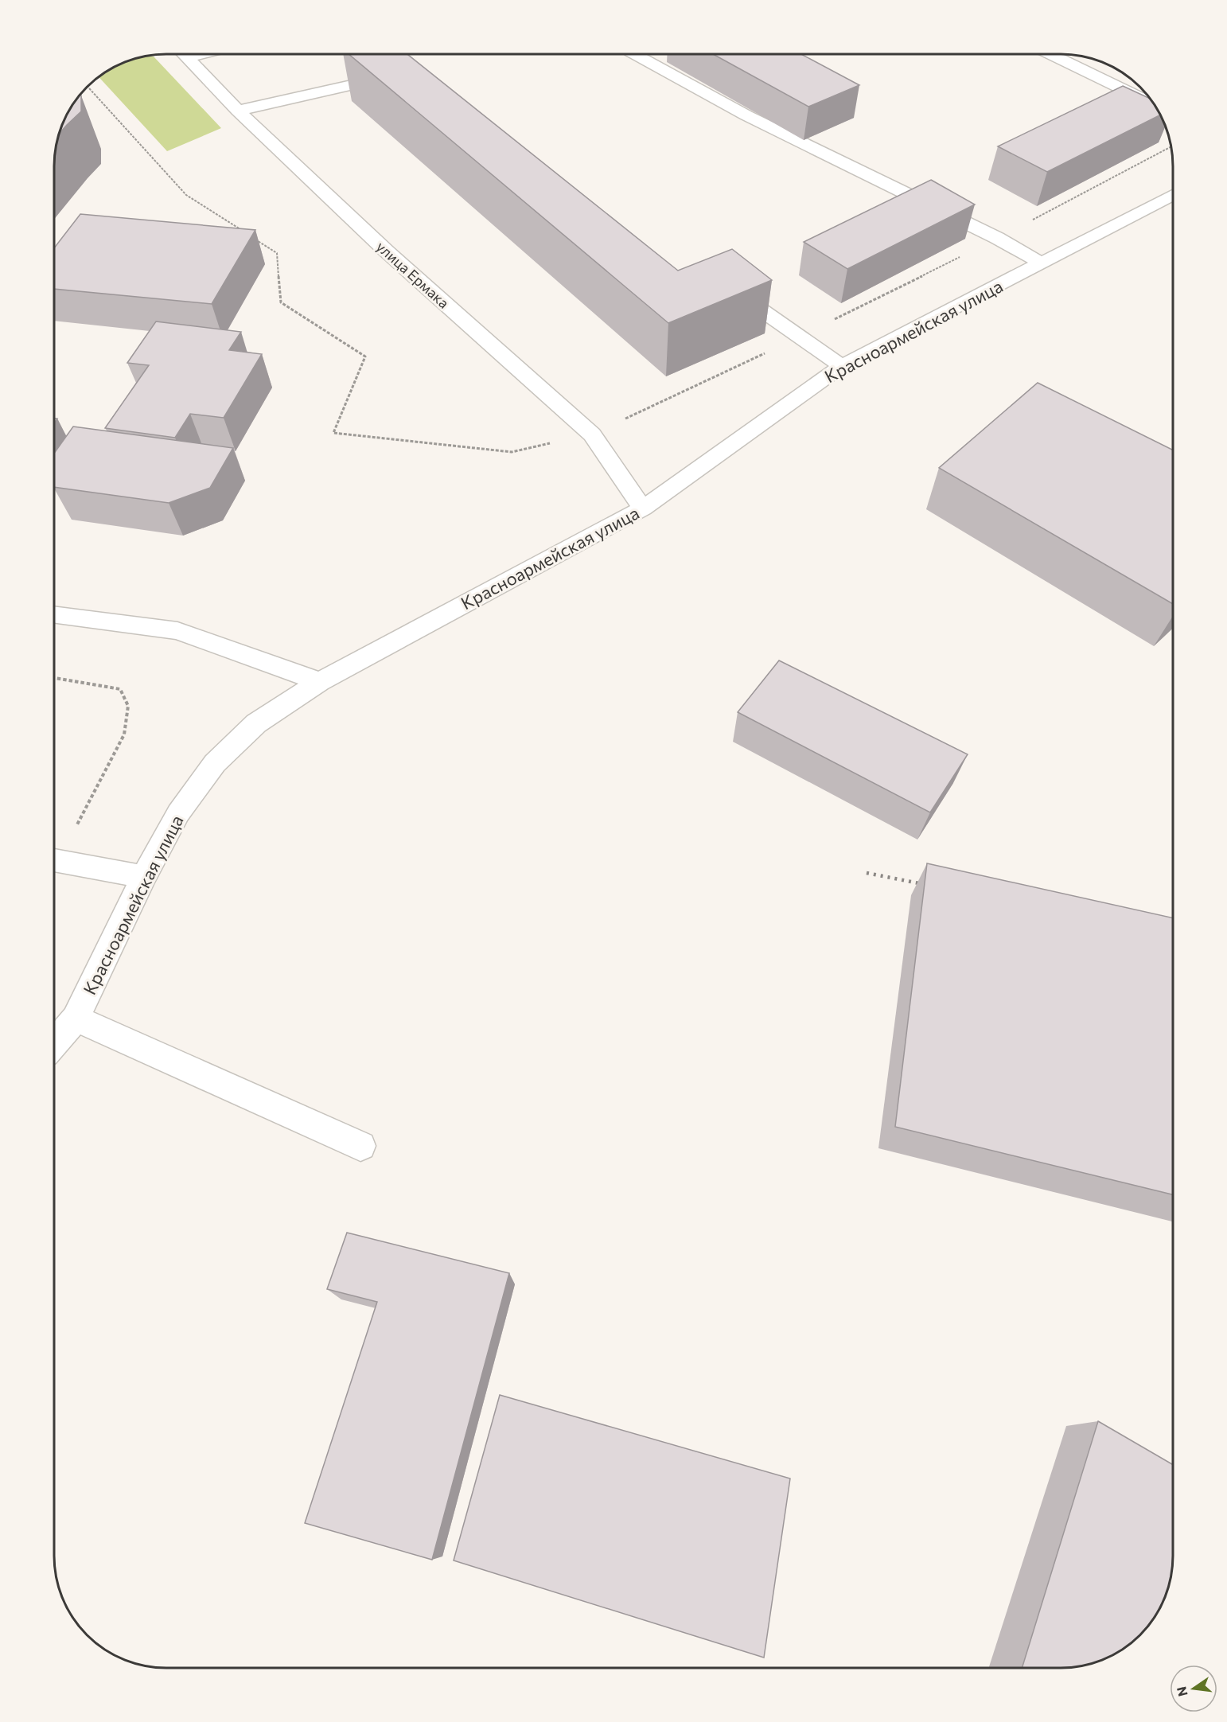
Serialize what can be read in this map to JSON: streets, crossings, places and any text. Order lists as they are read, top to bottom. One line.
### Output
{"streets":{"street":["улица Ермака","Красноармейская улица"]},"crossings":[["улица Ермака","Красноармейская улица"]],"north":"left"}
